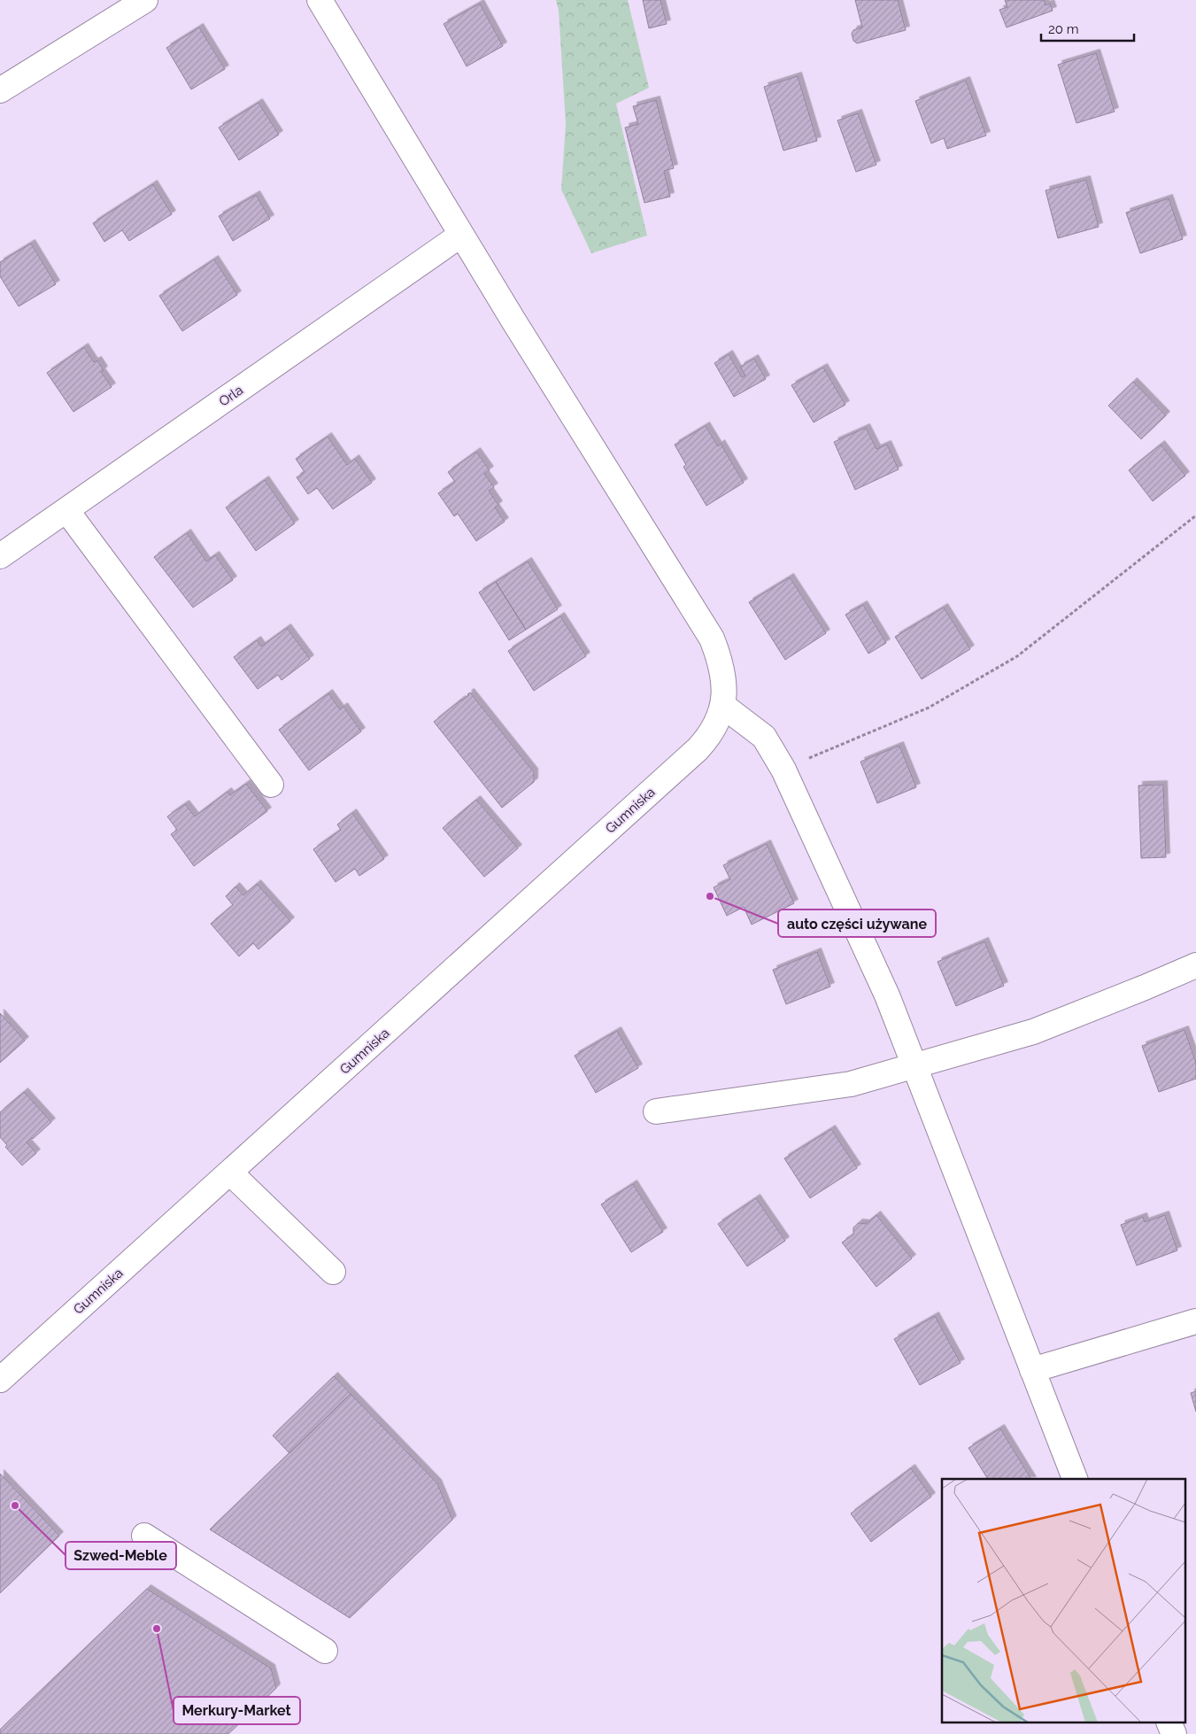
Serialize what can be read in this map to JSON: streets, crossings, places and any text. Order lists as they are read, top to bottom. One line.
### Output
{"streets":{"street":["Orla","Gumniska"]},"places":["auto części używane","Szwed-Meble","Merkury-Market"],"scale_bar":"20 m"}
